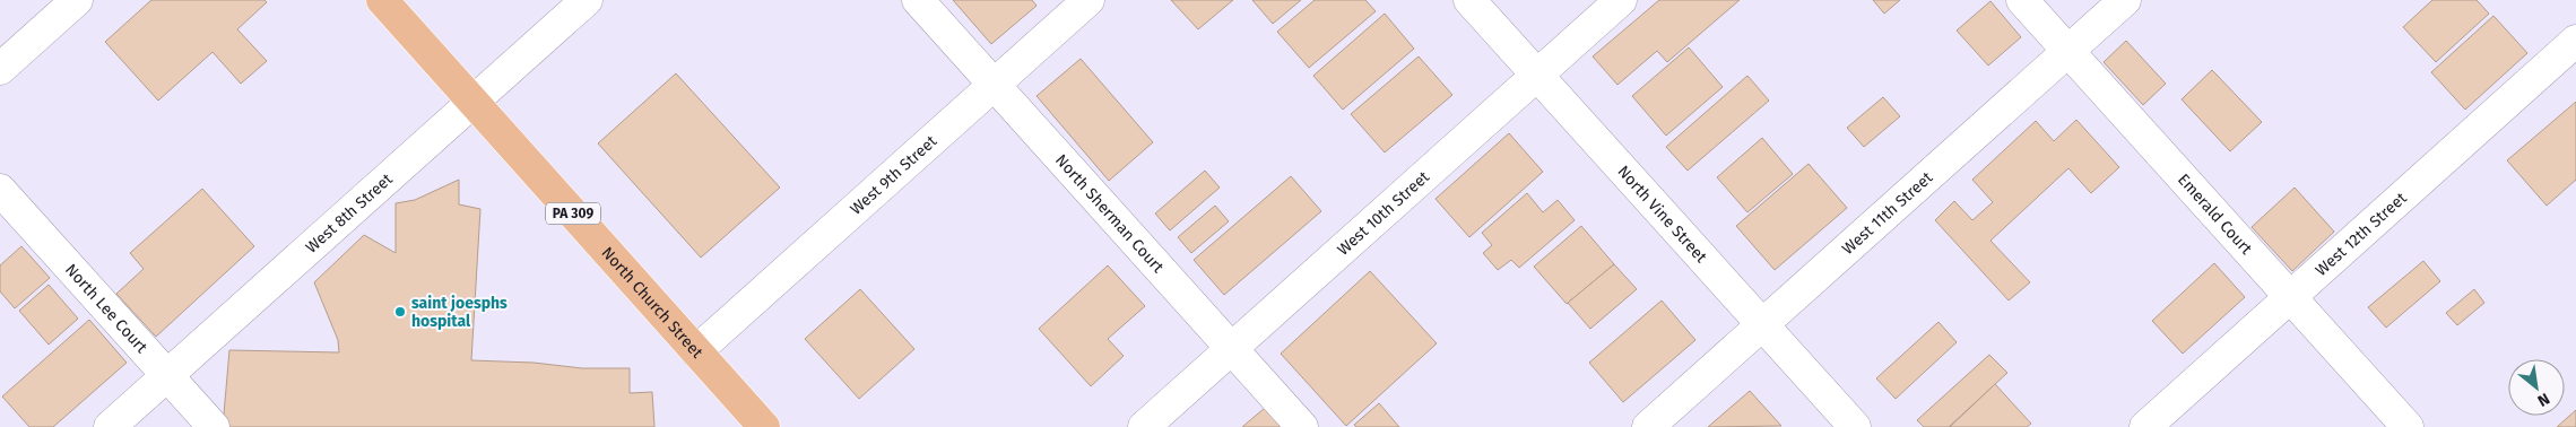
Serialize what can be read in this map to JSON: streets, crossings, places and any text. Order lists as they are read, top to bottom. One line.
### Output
{"streets":{"main road":["PA 309","North Church Street"],"street":["West 9th Street","West 8th Street","North Sherman Court","West 10th Street","North Vine Street","West 11th Street","Emerald Court","West 12th Street","North Lee Court"]},"crossings":[["West 9th Street","North Sherman Court"],["West 9th Street","North Church Street"],["West 8th Street","North Church Street"],["West 8th Street","North Lee Court"],["North Sherman Court","West 10th Street"],["West 10th Street","North Vine Street"],["North Vine Street","West 11th Street"],["West 11th Street","Emerald Court"],["Emerald Court","West 12th Street"]],"places":["saint joesphs hospital"],"north":"bottom right"}
